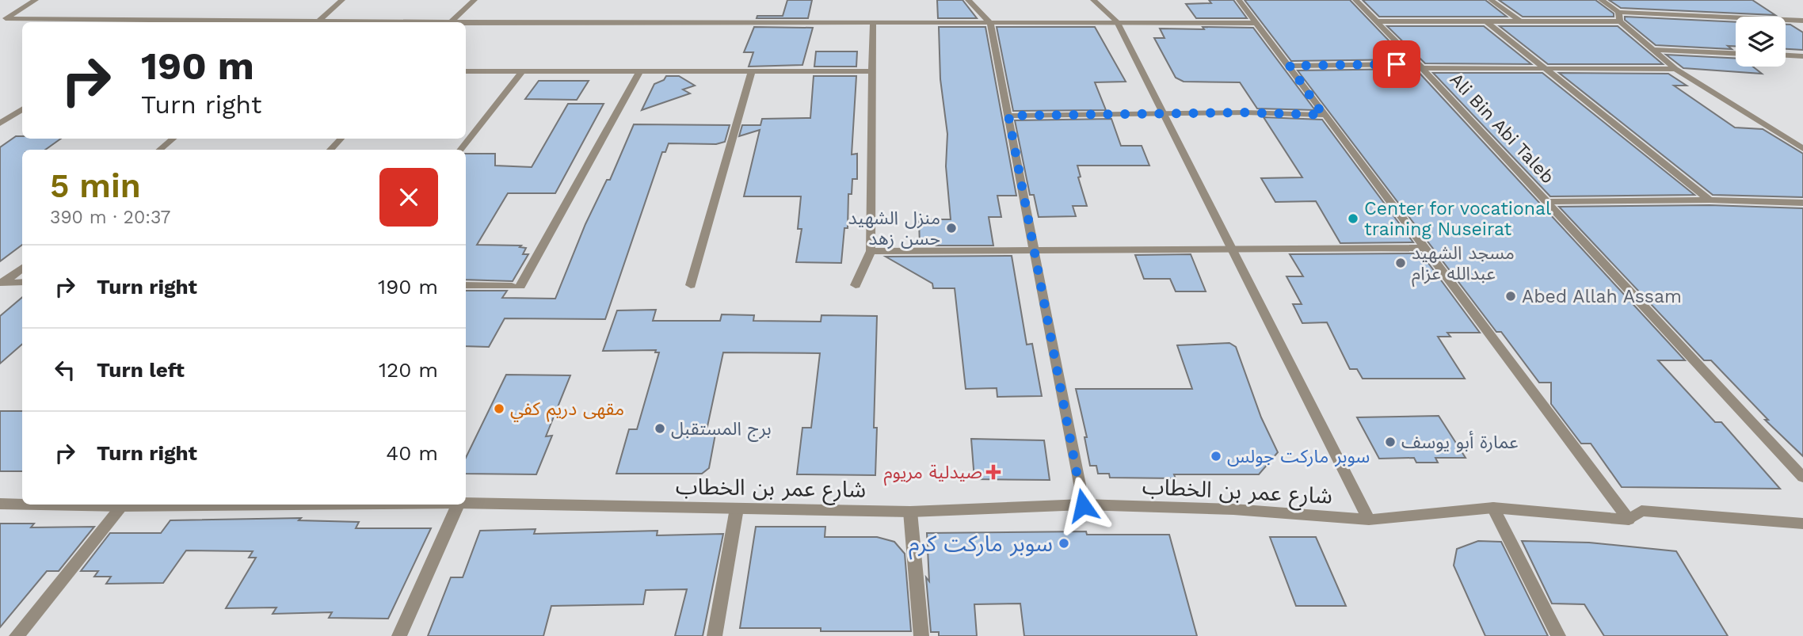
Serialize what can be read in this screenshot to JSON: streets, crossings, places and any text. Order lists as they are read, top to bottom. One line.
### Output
{"streets":{"street":["Ali Bin Abi Taleb","شارع عمر بن الخطاب"]},"places":{"other":["Center for vocational training Nuseirat","منزل الشهيد حسن زهد","مسجد الشهيد عبدالله عزام","Abed Allah Assam","مقهى دريم كفي","برج المستقبل","عمارة أبو يوسف","سوبر ماركت جولس","سوبر ماركت كرم"],"health":["صيدلية مريوم"]},"page":{"turn":["190 m","Turn right"],"heading":["5 min","390 m · 20:37"],"list":[{"name":"Turn right","value":"190 m"},{"name":"Turn left","value":"120 m"},{"name":"Turn right","value":"40 m"}]}}
